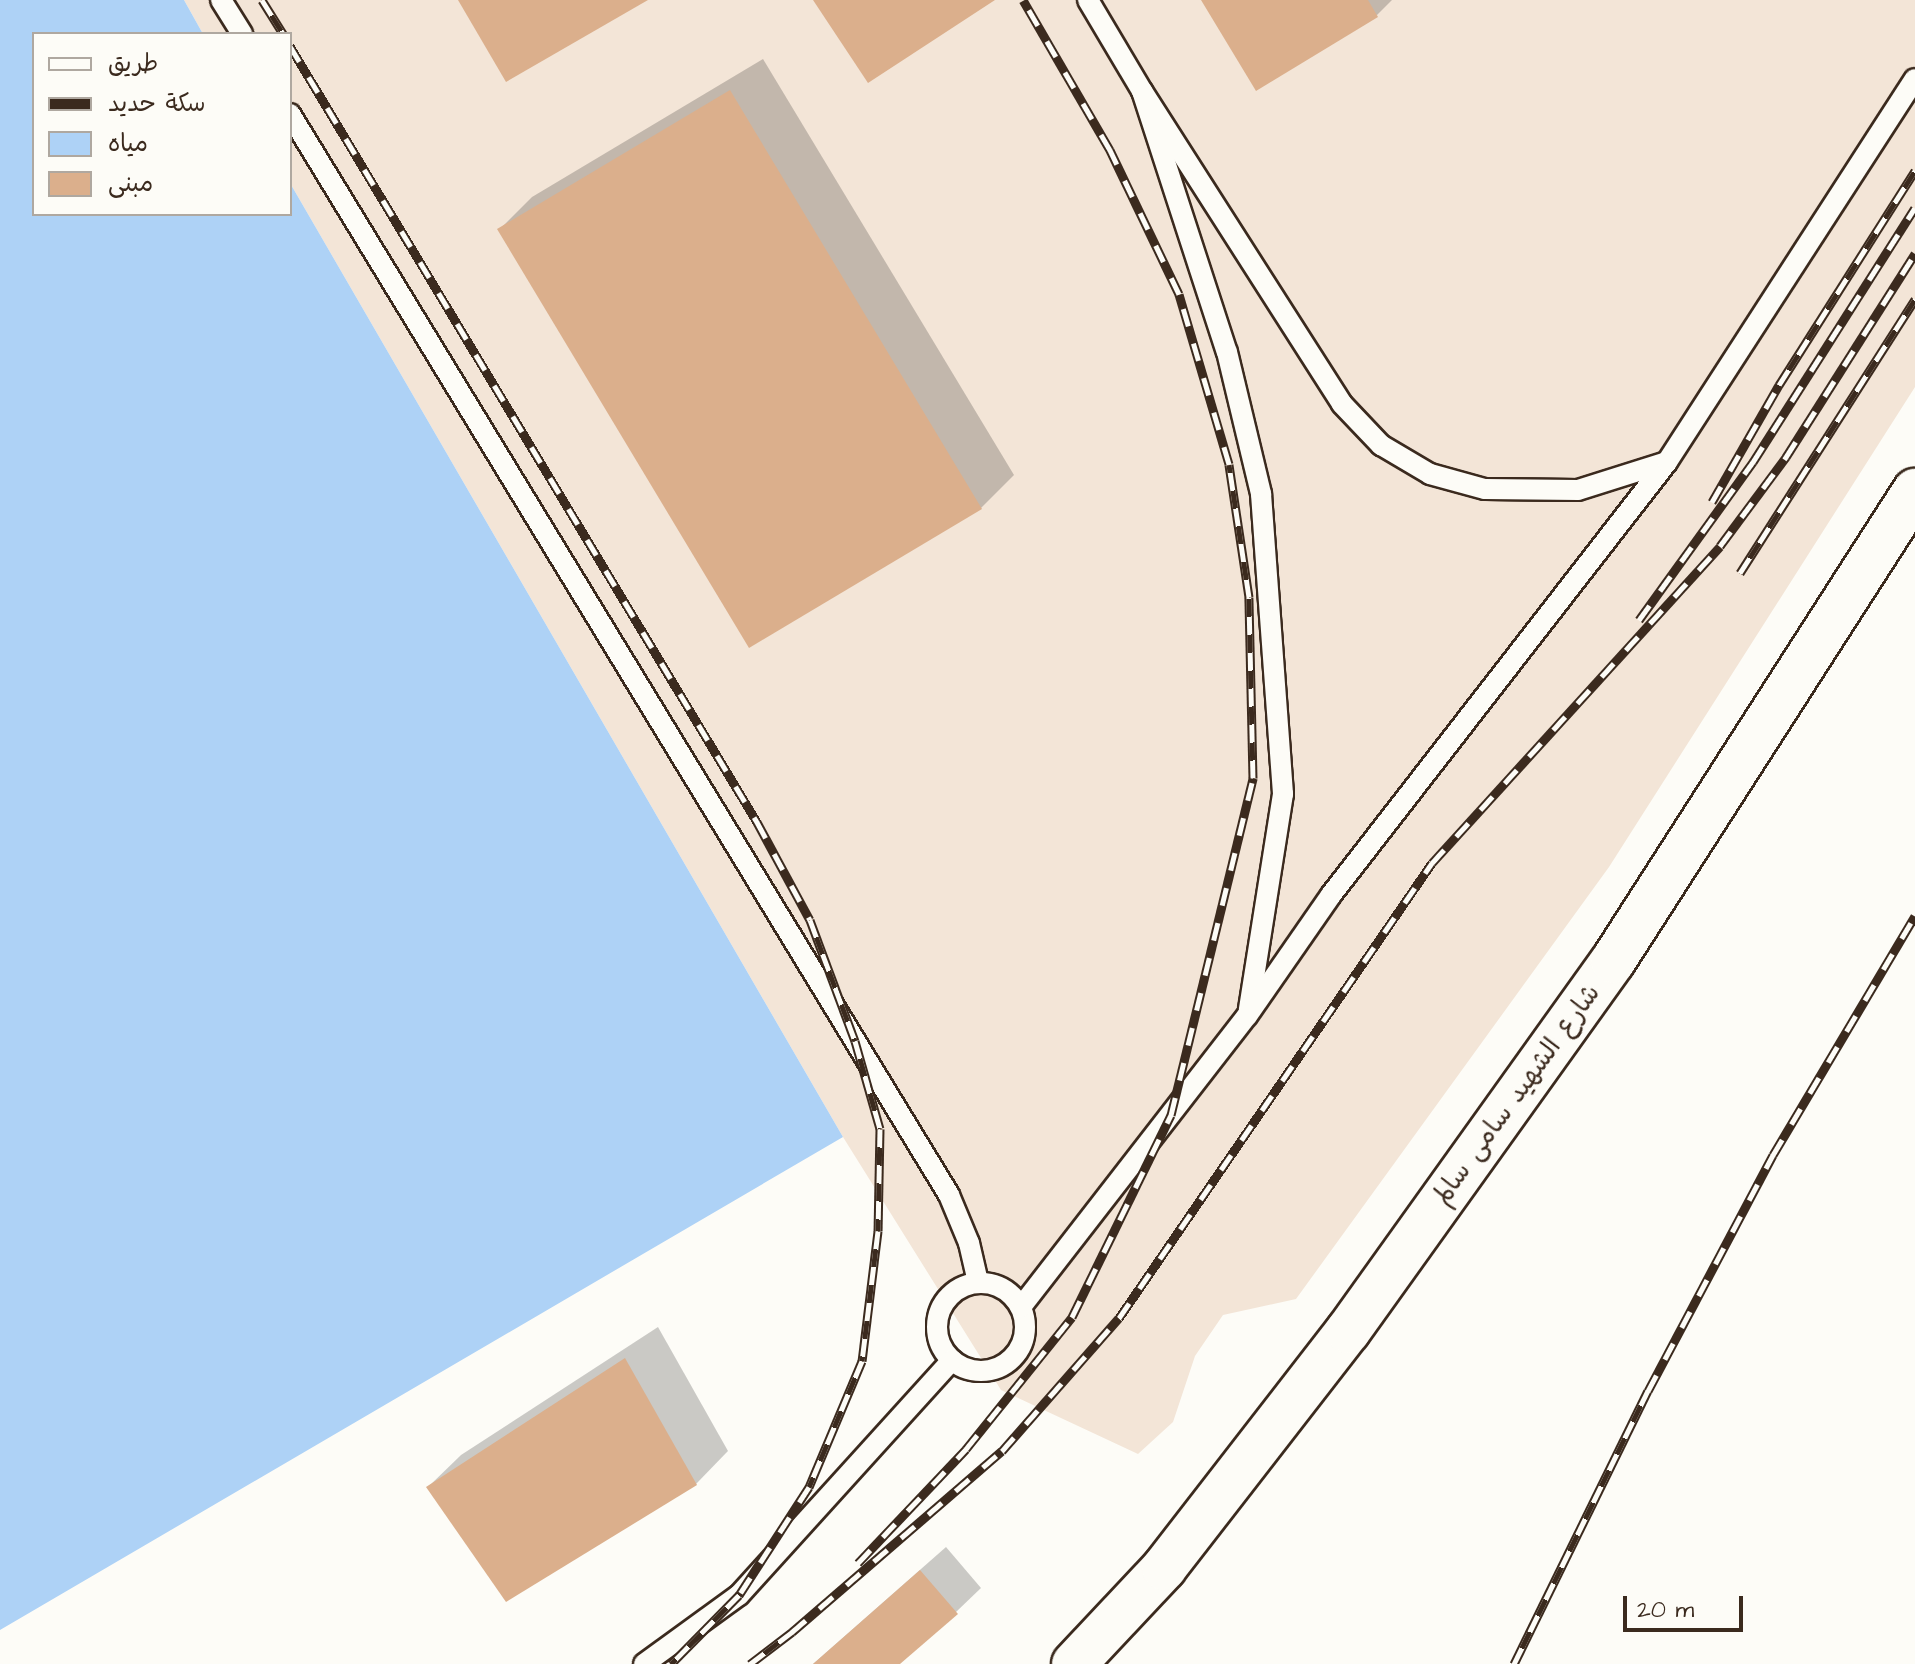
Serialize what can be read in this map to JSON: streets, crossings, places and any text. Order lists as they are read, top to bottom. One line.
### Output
{"streets":{"main road":["شارع الشهيد سامى سالم"]},"legend":["طريق","سكة حديد","مياه","مبنى"],"scale_bar":"20 m"}
